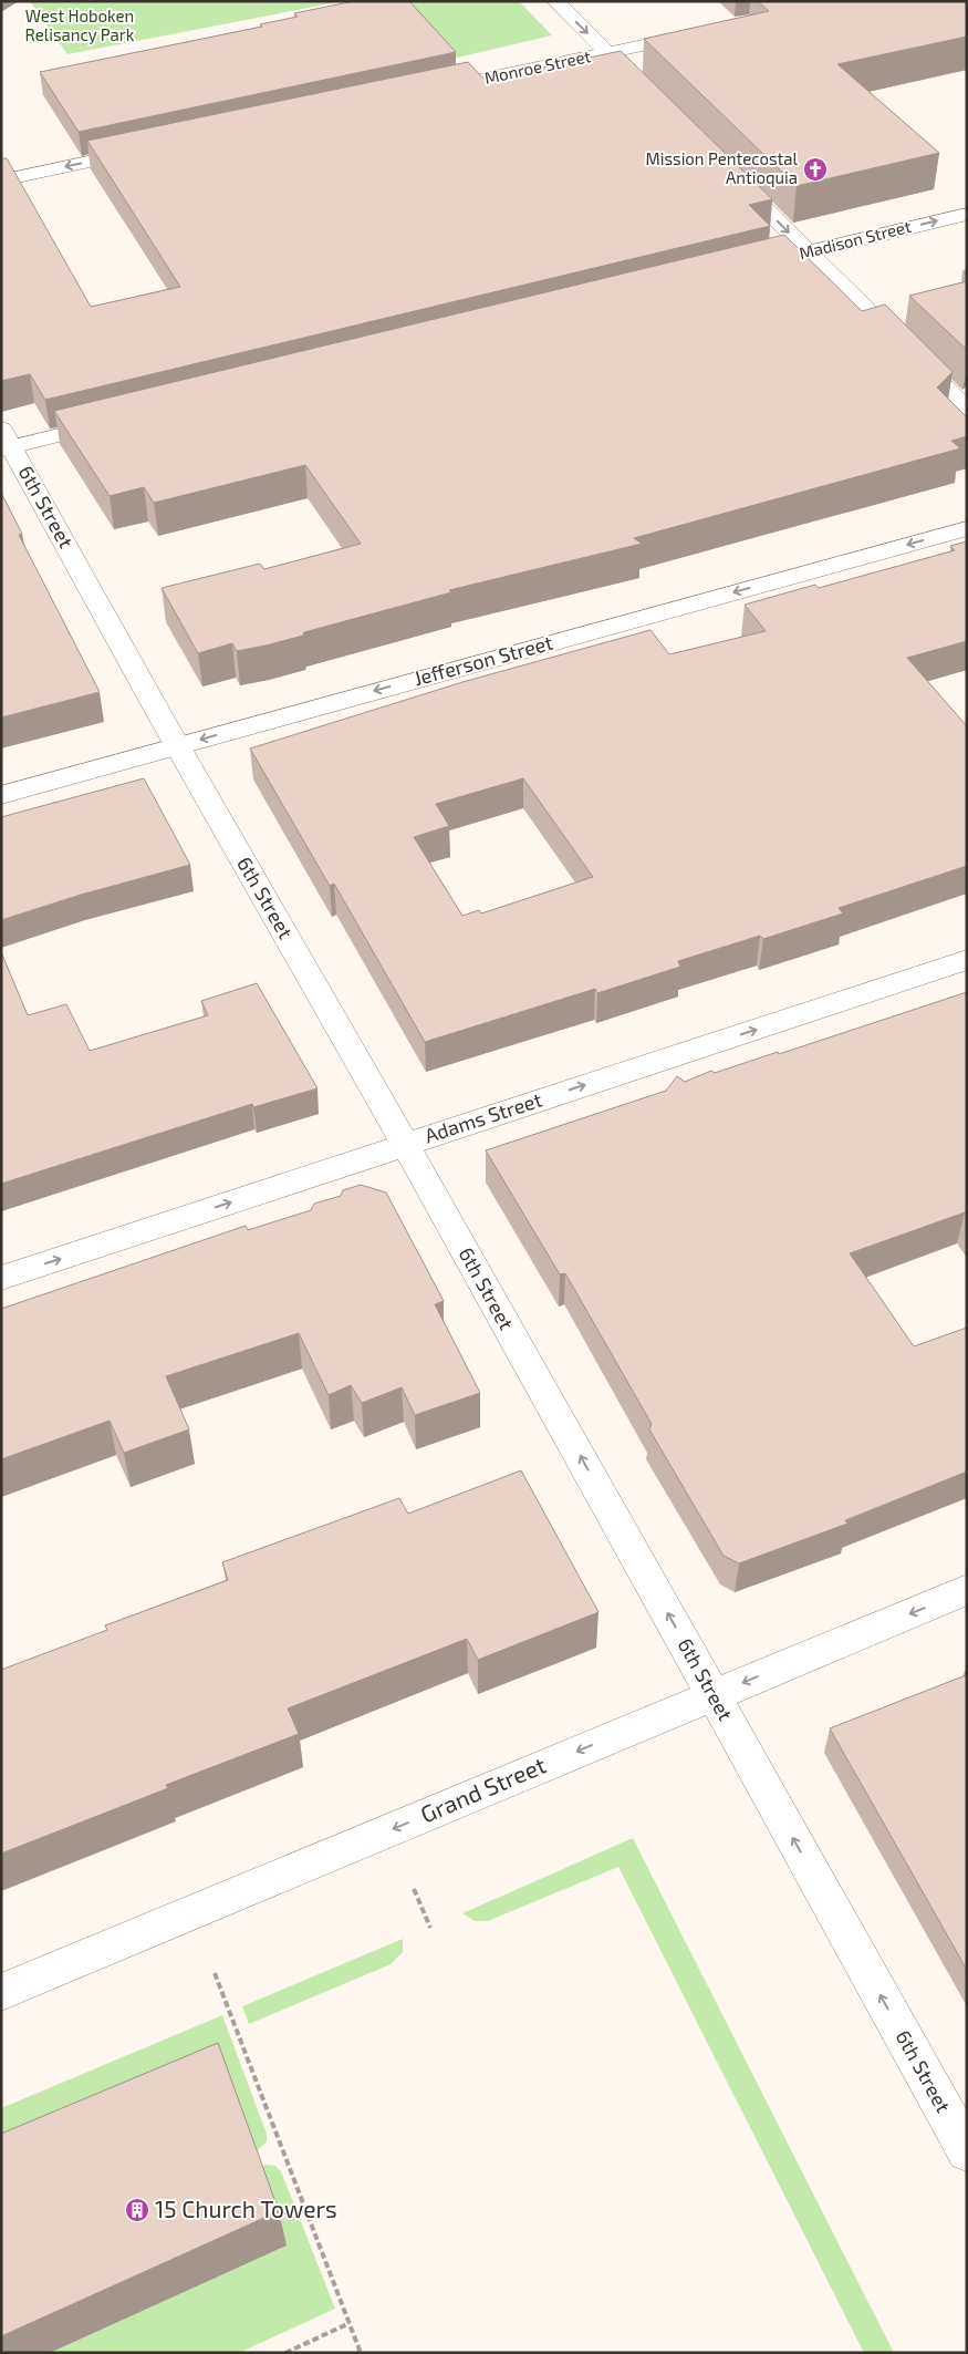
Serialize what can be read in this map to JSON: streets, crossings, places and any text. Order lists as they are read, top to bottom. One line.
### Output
{"streets":{"street":["Monroe Street","Madison Street","6th Street","Jefferson Street","Adams Street","Grand Street"]},"crossings":[["6th Street","Jefferson Street"],["6th Street","Adams Street"],["6th Street","Grand Street"]],"one_way":["Madison Street","6th Street","Jefferson Street","Adams Street","Grand Street"],"parks":["West Hoboken Relisancy Park"],"places":{"church":["Mission Pentecostal Antioquia"],"building":["15 Church Towers"]}}
